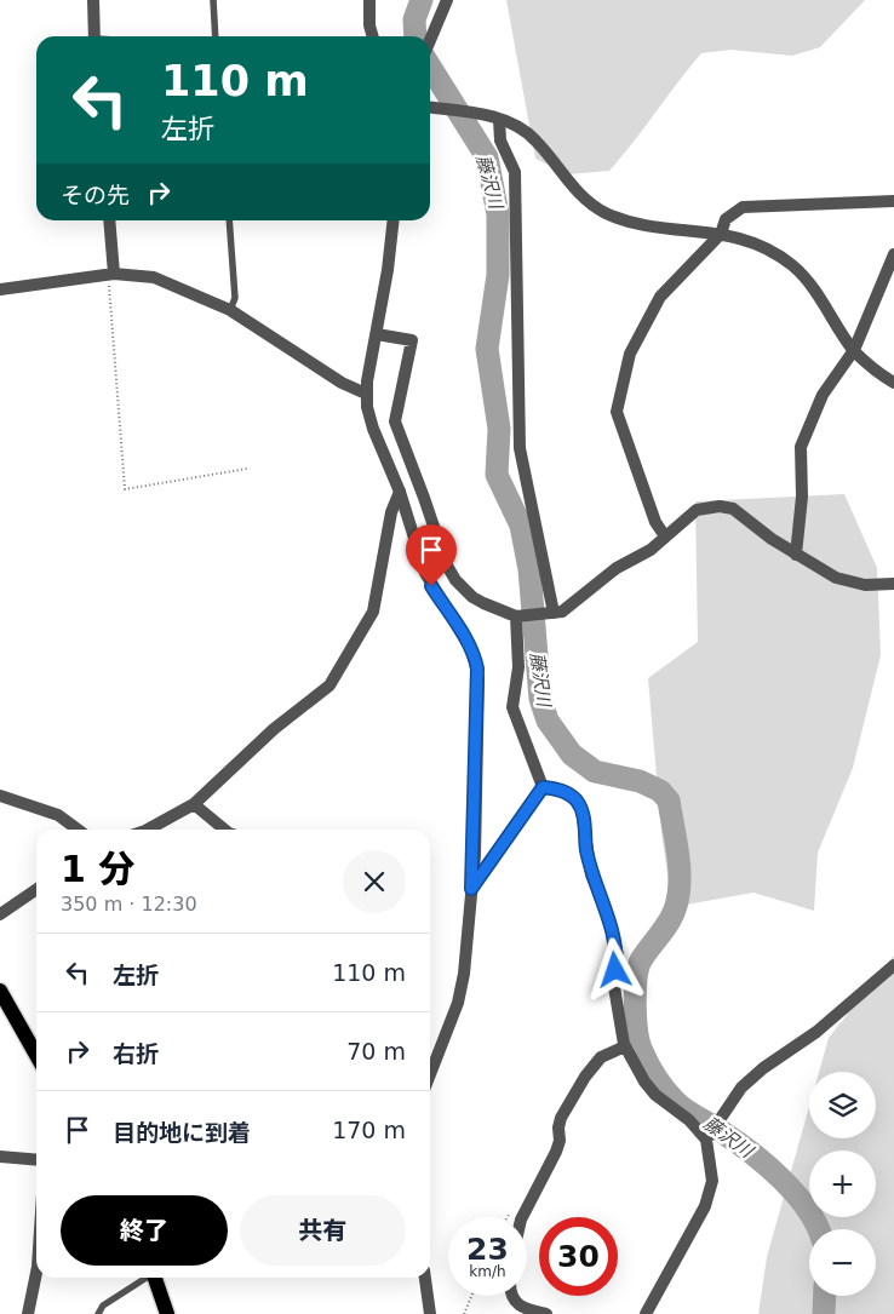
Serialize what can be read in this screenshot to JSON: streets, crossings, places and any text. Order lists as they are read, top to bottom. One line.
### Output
{"water":["藤沢川"],"page":{"turn":["110 m","左折"],"then":"その先","heading":["1 分","350 m · 12:30"],"list":[{"name":"左折","value":"110 m"},{"name":"右折","value":"70 m"},{"name":"目的地に到着","value":"170 m"}],"map_buttons":["+","−"],"buttons":["終了","共有"],"speed":"23 km/h","limit":"30"}}
